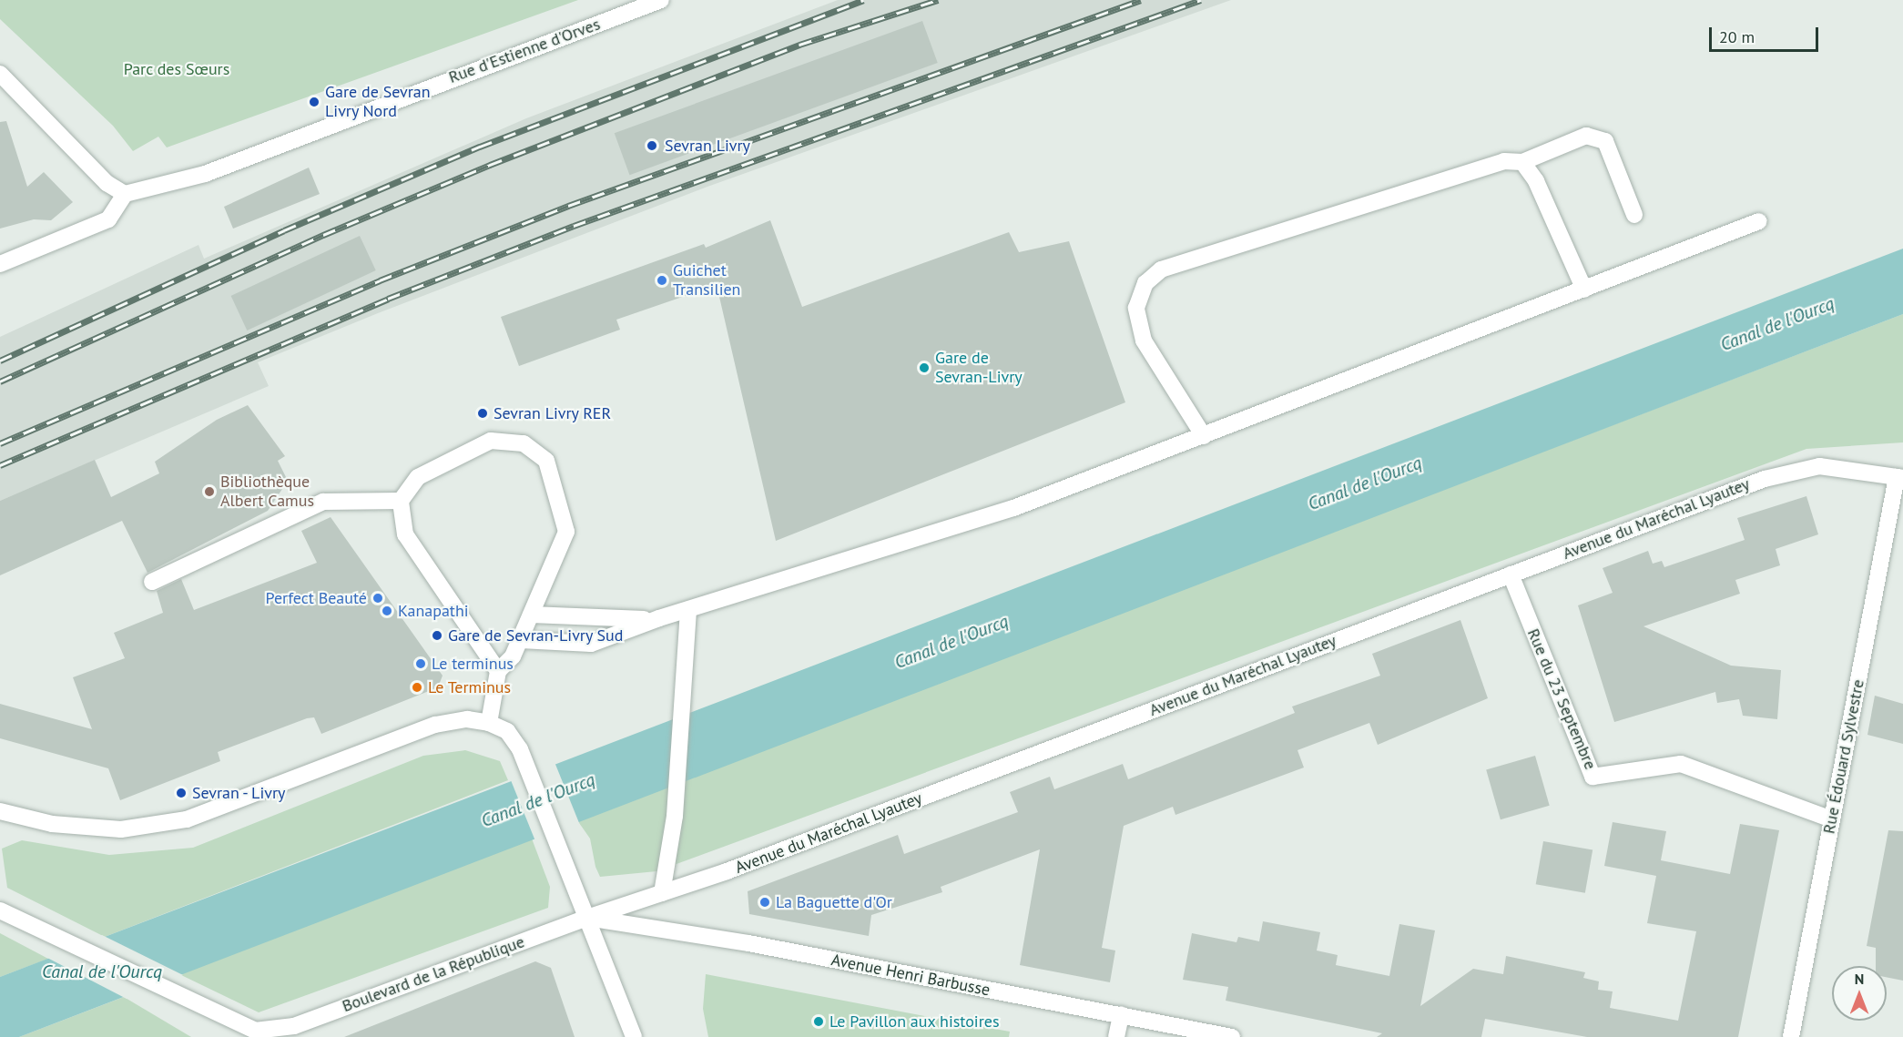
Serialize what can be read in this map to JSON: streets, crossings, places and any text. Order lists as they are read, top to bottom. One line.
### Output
{"streets":{"street":["Rue d'Estienne d'Orves","Avenue du Maréchal Lyautey","Rue du 23 Septembre","Rue Édouard Sylvestre","Boulevard de la République","Avenue Henri Barbusse"]},"crossings":[["Avenue du Maréchal Lyautey","Rue du 23 Septembre"],["Avenue du Maréchal Lyautey","Rue Édouard Sylvestre"],["Avenue du Maréchal Lyautey","Boulevard de la République"],["Avenue du Maréchal Lyautey","Avenue Henri Barbusse"],["Rue du 23 Septembre","Rue Édouard Sylvestre"],["Boulevard de la République","Avenue Henri Barbusse"]],"water":["Canal de l'Ourcq"],"parks":["Parc des Sœurs"],"places":["Gare de Sevran Livry Nord","Sevran Livry","Guichet Transilien","Gare de Sevran-Livry","Sevran Livry RER","Bibliothèque Albert Camus","Perfect Beauté","Kanapathi","Gare de Sevran-Livry Sud","Le terminus","Le Terminus","Sevran - Livry","La Baguette d'Or","Le Pavillon aux histoires"],"scale_bar":"20 m","north":"top"}
